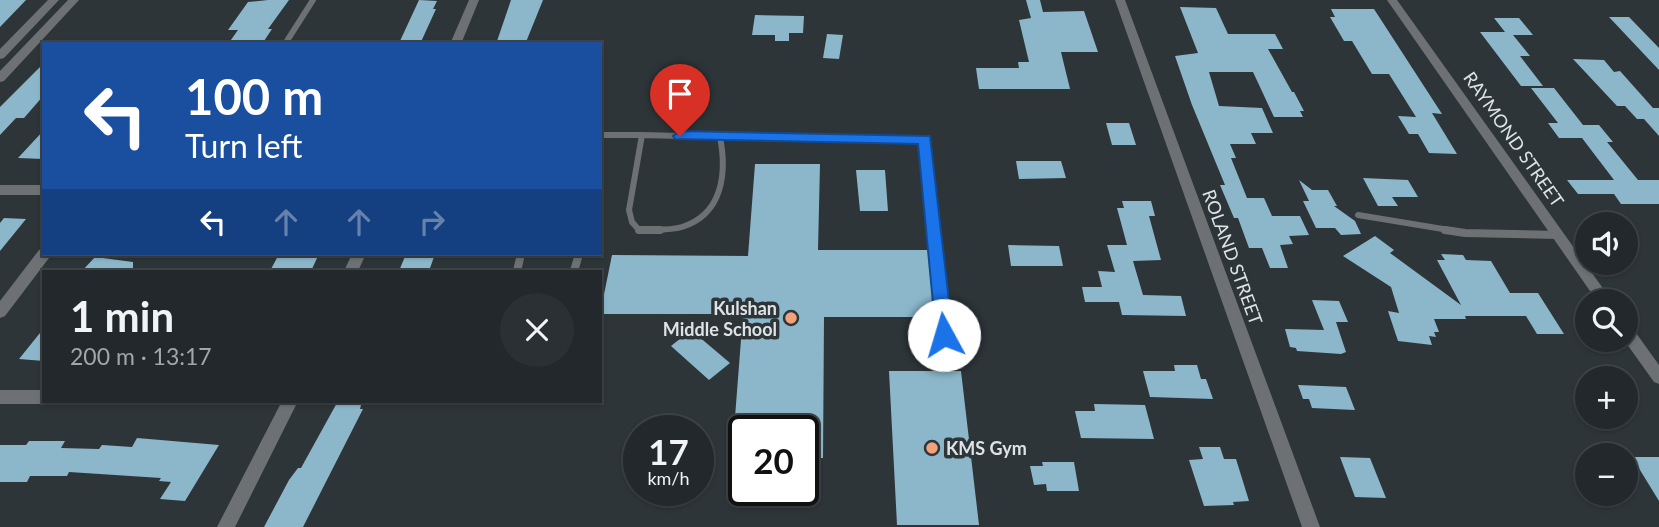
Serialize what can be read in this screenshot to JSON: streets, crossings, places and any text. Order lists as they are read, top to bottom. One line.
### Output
{"streets":{"street":["RAYMOND STREET","ROLAND STREET"]},"places":["Kulshan Middle School","KMS Gym"],"page":{"turn":["100 m","Turn left"],"map_buttons":["+","−"],"heading":["1 min","200 m · 13:17"],"speed":"17 km/h","limit":"20"}}
